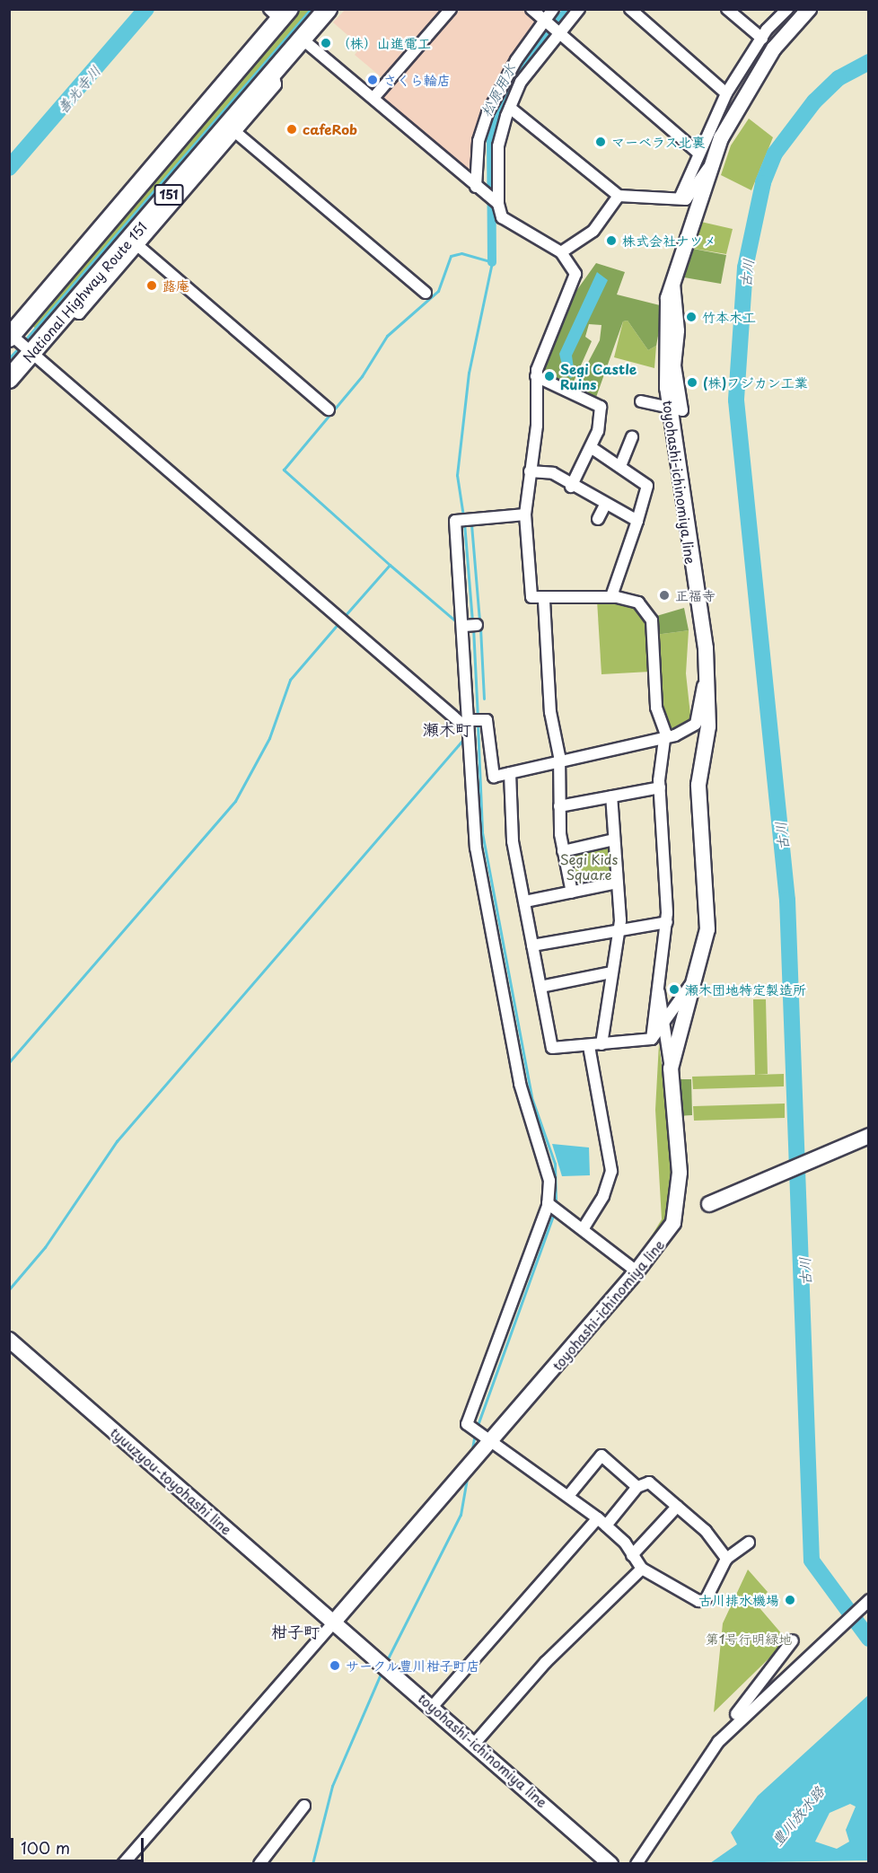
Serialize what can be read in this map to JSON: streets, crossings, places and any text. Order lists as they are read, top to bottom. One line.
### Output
{"streets":{"highway":["151","National Highway Route 151"],"main road":["toyohashi-ichinomiya line","tyuuzyou-toyohashi line"]},"crossings":[["toyohashi-ichinomiya line","tyuuzyou-toyohashi line"]],"districts":["瀬木町","柑子町"],"water":["善光寺川","松原用水","古川","豊川放水路"],"parks":["Segi Kids Square","第1号行明緑地"],"places":["（株）山進電工","さくら輪店","cafeRob","マーベラス北裏","株式会社ナツメ","蕗庵","竹本木工","Segi Castle Ruins","(株)フジカン工業","正福寺","瀬木団地特定製造所","古川排水機場","サークル豊川柑子町店"],"scale_bar":"100 m"}
